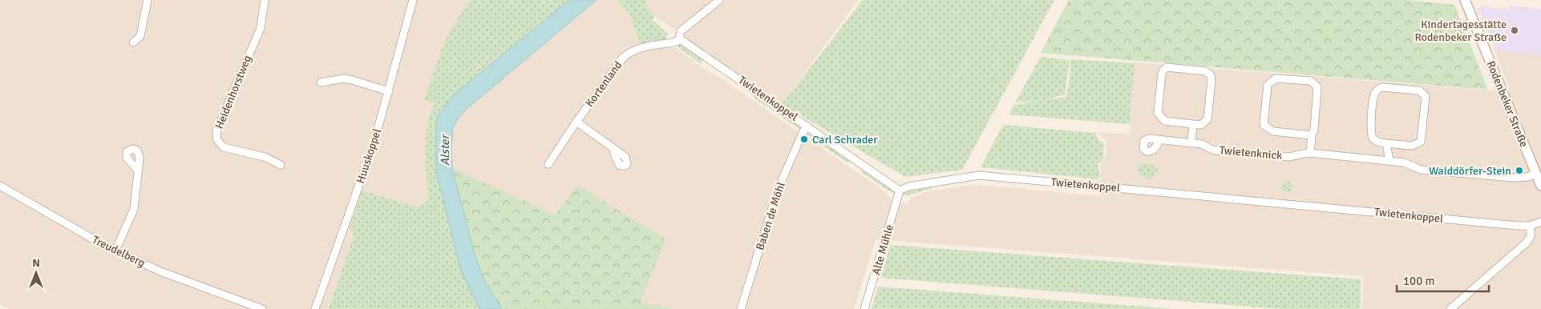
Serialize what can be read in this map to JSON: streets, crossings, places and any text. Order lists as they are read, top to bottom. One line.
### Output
{"streets":{"street":["Kortenland","Heidenhorstweg","Twietenkoppel","Rodenbeker Straße","Twietenknick","Huuskoppel","Baben de Möhl","Alte Mühle","Treudelberg"]},"crossings":[["Kortenland","Twietenkoppel"],["Twietenkoppel","Baben de Möhl"],["Twietenkoppel","Alte Mühle"],["Rodenbeker Straße","Twietenknick"]],"water":["Alster"],"places":["Kindertagesstätte Rodenbeker Straße","Carl Schrader","Walddörfer-Stein"],"scale_bar":"100 m","north":"top"}
